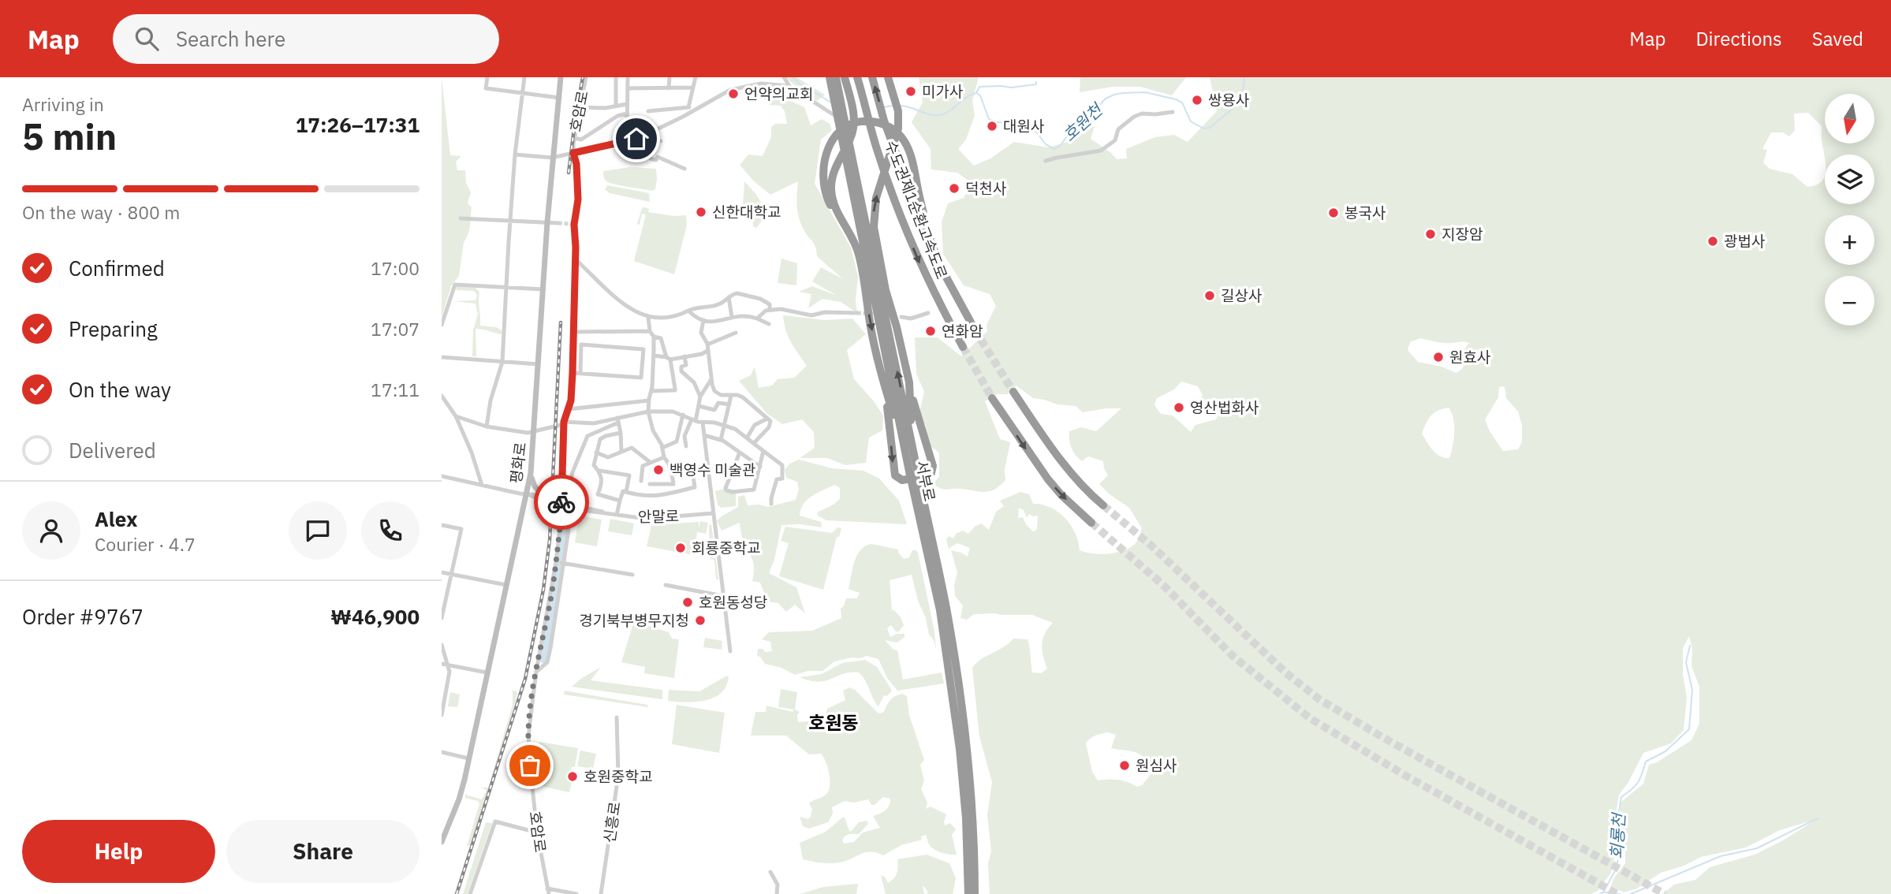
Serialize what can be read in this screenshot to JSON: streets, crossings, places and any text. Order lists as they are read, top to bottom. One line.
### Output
{"streets":{"highway":["수도권제1순환고속도로","서부로"],"main road":["평화로"],"street":["호암로","안말로","신흥로"]},"crossings":[["호암로","안말로"],["평화로","안말로"]],"districts":["호원동"],"water":["호원천","회룡천"],"places":["미가사","언약의교회","쌍용사","대원사","덕천사","신한대학교","봉국사","지장암","광법사","길상사","연화암","원효사","영산법화사","백영수 미술관","회룡중학교","호원동성당","경기북부병무지청","원심사","호원중학교"],"north":"bottom","page":{"header":"Map","search":"Search here","nav":["Map","Directions","Saved"],"heading":["5 min","Arriving in","17:26–17:31"],"panel":["Alex","Courier · 4.7","Order #9767","₩46,900"],"map_buttons":["+","−"],"bar":"On the way · 800 m","list":[["Confirmed","17:00"],["Preparing","17:07"],["On the way","17:11"],"Delivered"],"buttons":["Help","Share"]}}
